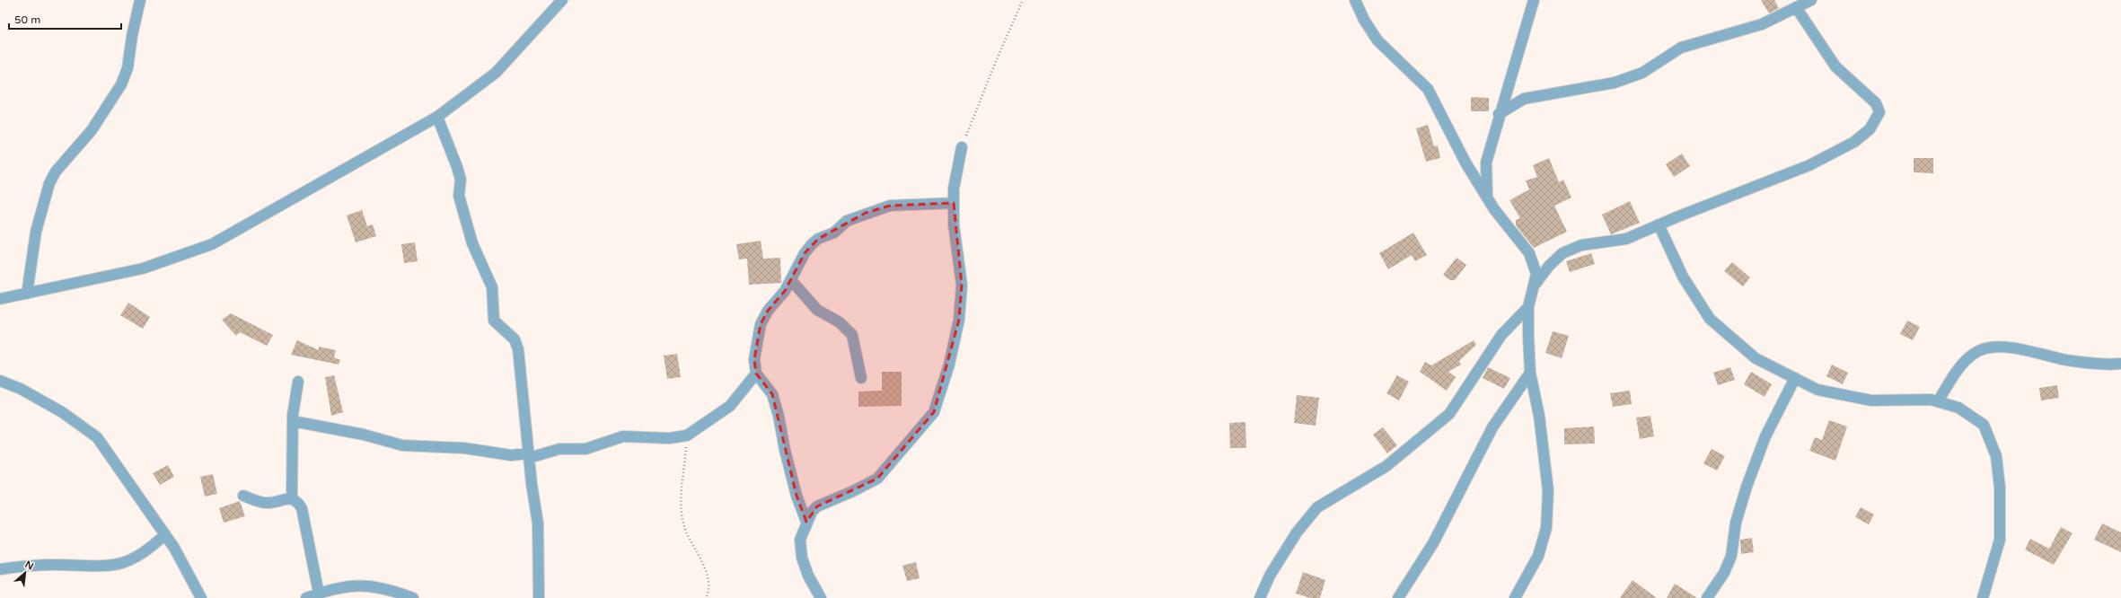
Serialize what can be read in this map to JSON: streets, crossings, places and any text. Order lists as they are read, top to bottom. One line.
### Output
{"scale_bar":"50 m","north":"top right"}
